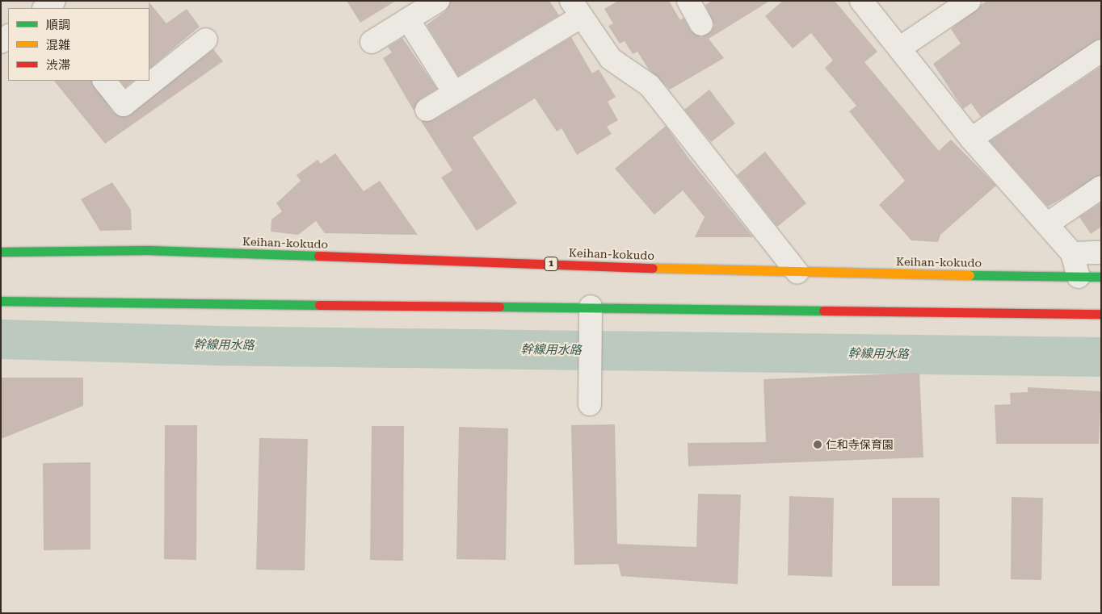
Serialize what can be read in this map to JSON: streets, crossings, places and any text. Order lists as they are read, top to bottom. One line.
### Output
{"streets":{"highway":["Keihan-kokudo","1"]},"water":["幹線用水路"],"places":["仁和寺保育園"],"legend":["順調","混雑","渋滞"]}
